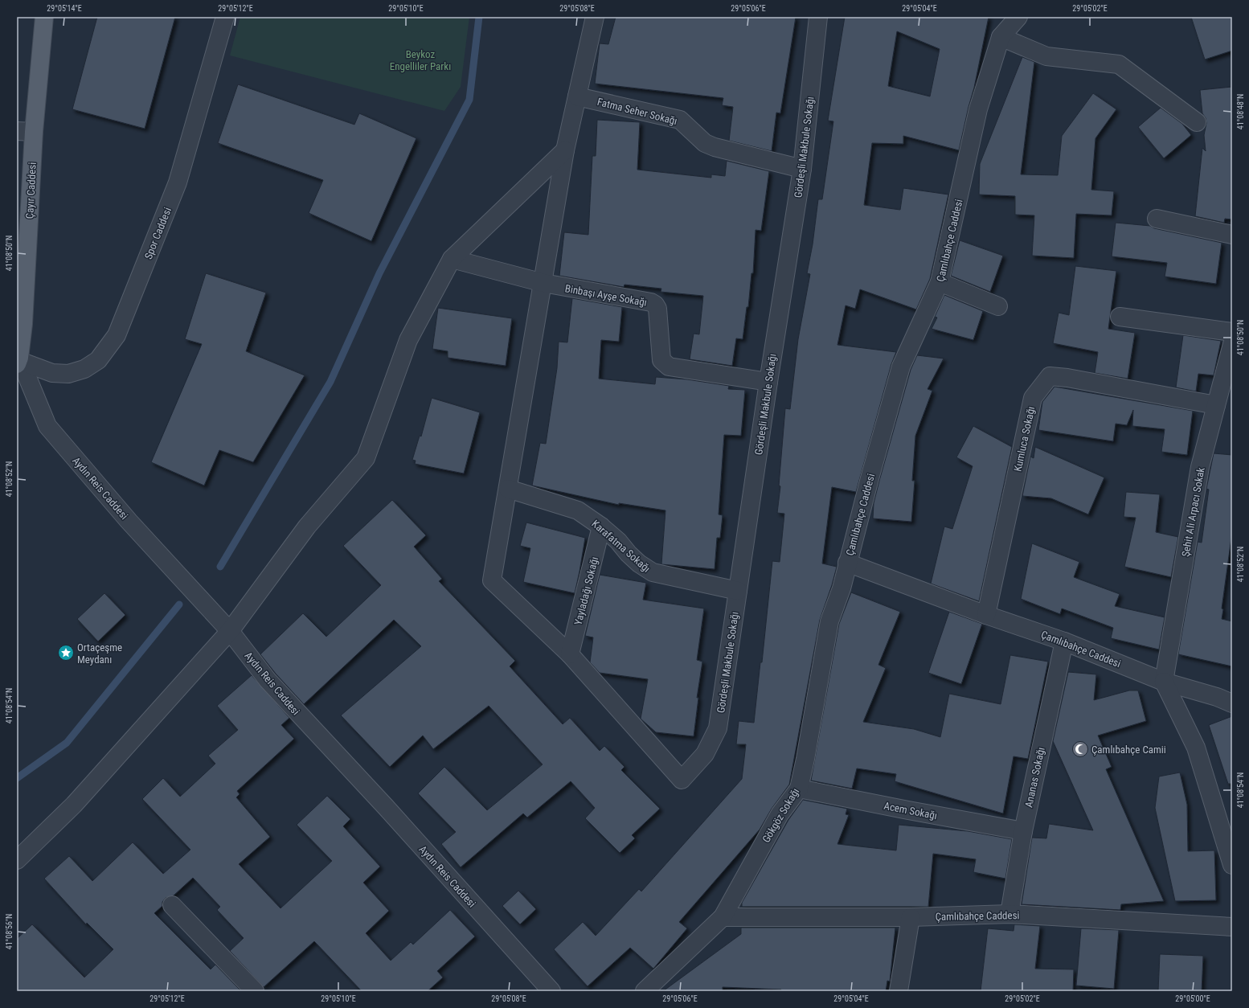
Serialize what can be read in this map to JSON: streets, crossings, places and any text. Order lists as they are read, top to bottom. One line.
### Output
{"streets":{"main road":["Çayır Caddesi"],"street":["Fatma Seher Sokağı","Gördeşli Makbule Sokağı","Spor Caddesi","Çamlıbahçe Caddesi","Binbaşı Ayşe Sokağı","Kumluca Sokağı","Aydın Reis Caddesi","Şehit Ali Arpacı Sokak","Karafatma Sokağı","Yayladağı Sokağı","Ananas Sokağı","Acem Sokağı","Gökgöz Sokağı"]},"crossings":[["Fatma Seher Sokağı","Gördeşli Makbule Sokağı"],["Gördeşli Makbule Sokağı","Binbaşı Ayşe Sokağı"],["Gördeşli Makbule Sokağı","Karafatma Sokağı"],["Gördeşli Makbule Sokağı","Yayladağı Sokağı"],["Çayır Caddesi","Spor Caddesi"],["Çayır Caddesi","Aydın Reis Caddesi"],["Spor Caddesi","Aydın Reis Caddesi"],["Çamlıbahçe Caddesi","Kumluca Sokağı"],["Çamlıbahçe Caddesi","Şehit Ali Arpacı Sokak"],["Çamlıbahçe Caddesi","Ananas Sokağı"],["Çamlıbahçe Caddesi","Gökgöz Sokağı"],["Kumluca Sokağı","Şehit Ali Arpacı Sokak"],["Karafatma Sokağı","Yayladağı Sokağı"],["Ananas Sokağı","Acem Sokağı"],["Acem Sokağı","Gökgöz Sokağı"]],"parks":["Beykoz Engelliler Parkı"],"places":{"place":["Ortaçeşme Meydanı"],"mosque":["Çamlıbahçe Camii"]},"coordinates":["29°05'14\"E","29°05'12\"E","29°05'10\"E","29°05'08\"E","29°05'06\"E","29°05'04\"E","29°05'02\"E","41°08'48\"N","41°08'50\"N","41°08'52\"N","41°08'54\"N","41°08'56\"N","29°05'00\"E"]}
